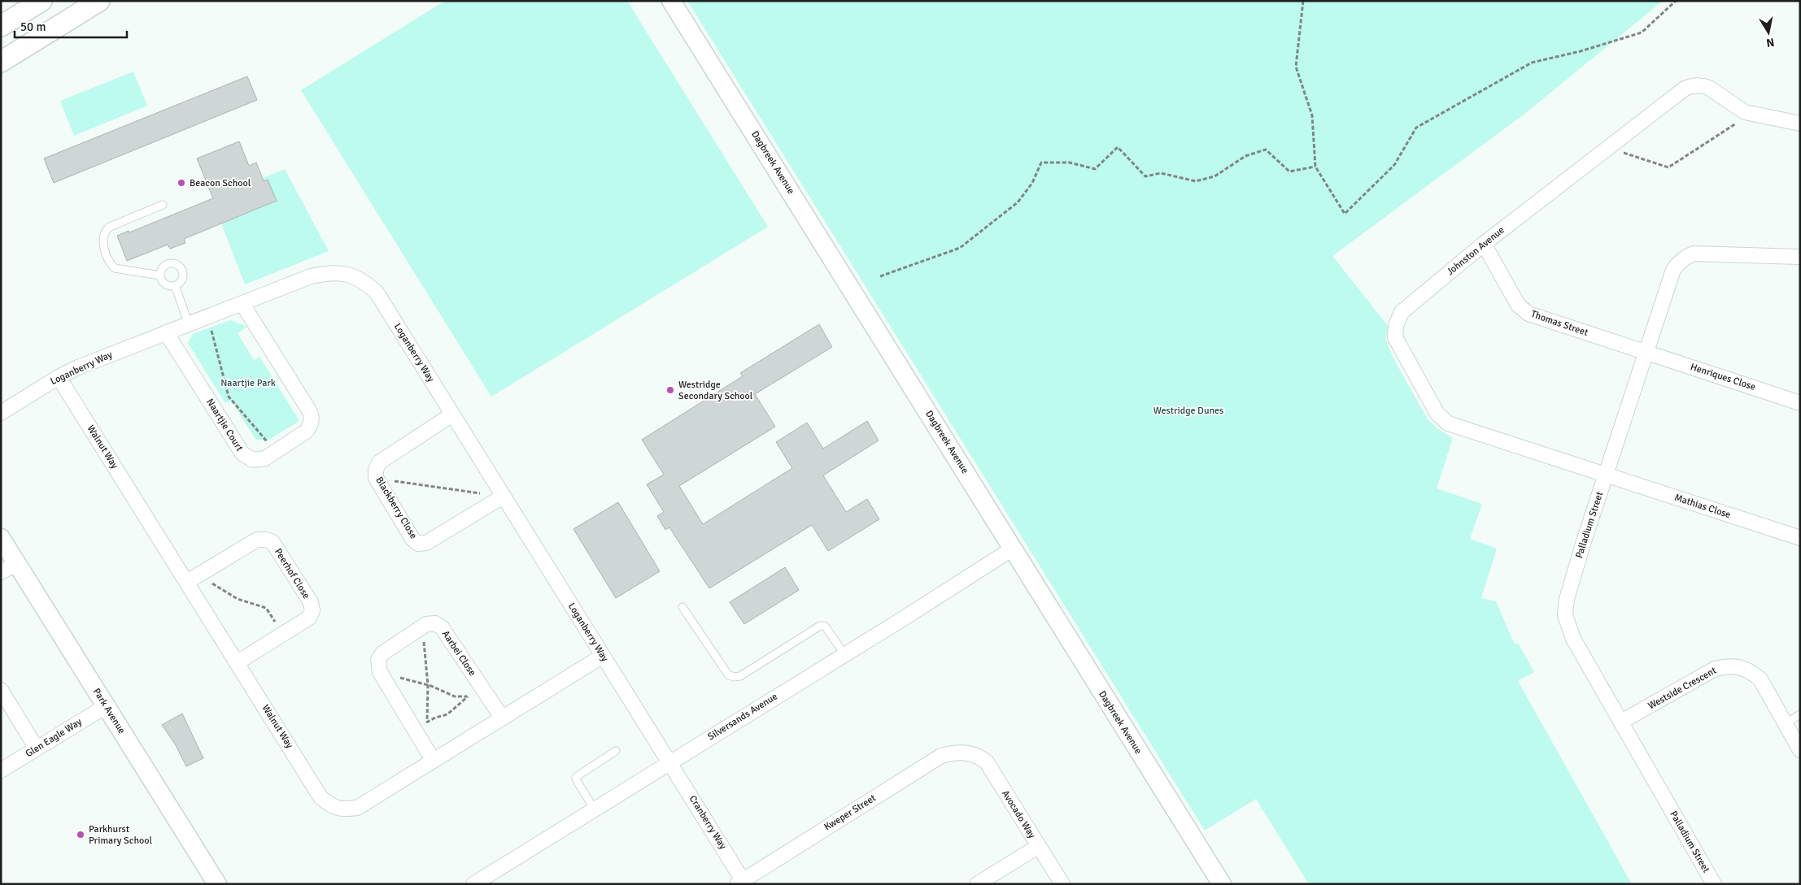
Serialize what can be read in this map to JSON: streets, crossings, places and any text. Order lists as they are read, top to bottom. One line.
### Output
{"streets":{"street":["Dagbreek Avenue","Johnston Avenue","Thomas Street","Loganberry Way","Henriques Close","Naartjie Court","Walnut Way","Mathias Close","Blackberry Close","Palladium Street","Peerhof Close","Aarbei Close","Westside Crescent","Park Avenue","Silversands Avenue","Glen Eagle Way","Kweper Street","Avocado Way","Cranberry Way"]},"crossings":[["Dagbreek Avenue","Silversands Avenue"],["Johnston Avenue","Thomas Street"],["Johnston Avenue","Mathias Close"],["Johnston Avenue","Palladium Street"],["Thomas Street","Henriques Close"],["Thomas Street","Palladium Street"],["Loganberry Way","Naartjie Court"],["Loganberry Way","Walnut Way"],["Loganberry Way","Blackberry Close"],["Loganberry Way","Silversands Avenue"],["Loganberry Way","Cranberry Way"],["Henriques Close","Palladium Street"],["Walnut Way","Peerhof Close"],["Walnut Way","Aarbei Close"],["Mathias Close","Palladium Street"],["Palladium Street","Westside Crescent"],["Park Avenue","Glen Eagle Way"],["Silversands Avenue","Cranberry Way"],["Kweper Street","Avocado Way"],["Kweper Street","Cranberry Way"]],"parks":["Naartjie Park","Westridge Dunes"],"places":["Beacon School","Westridge Secondary School","Parkhurst Primary School"],"scale_bar":"50 m","north":"bottom"}
